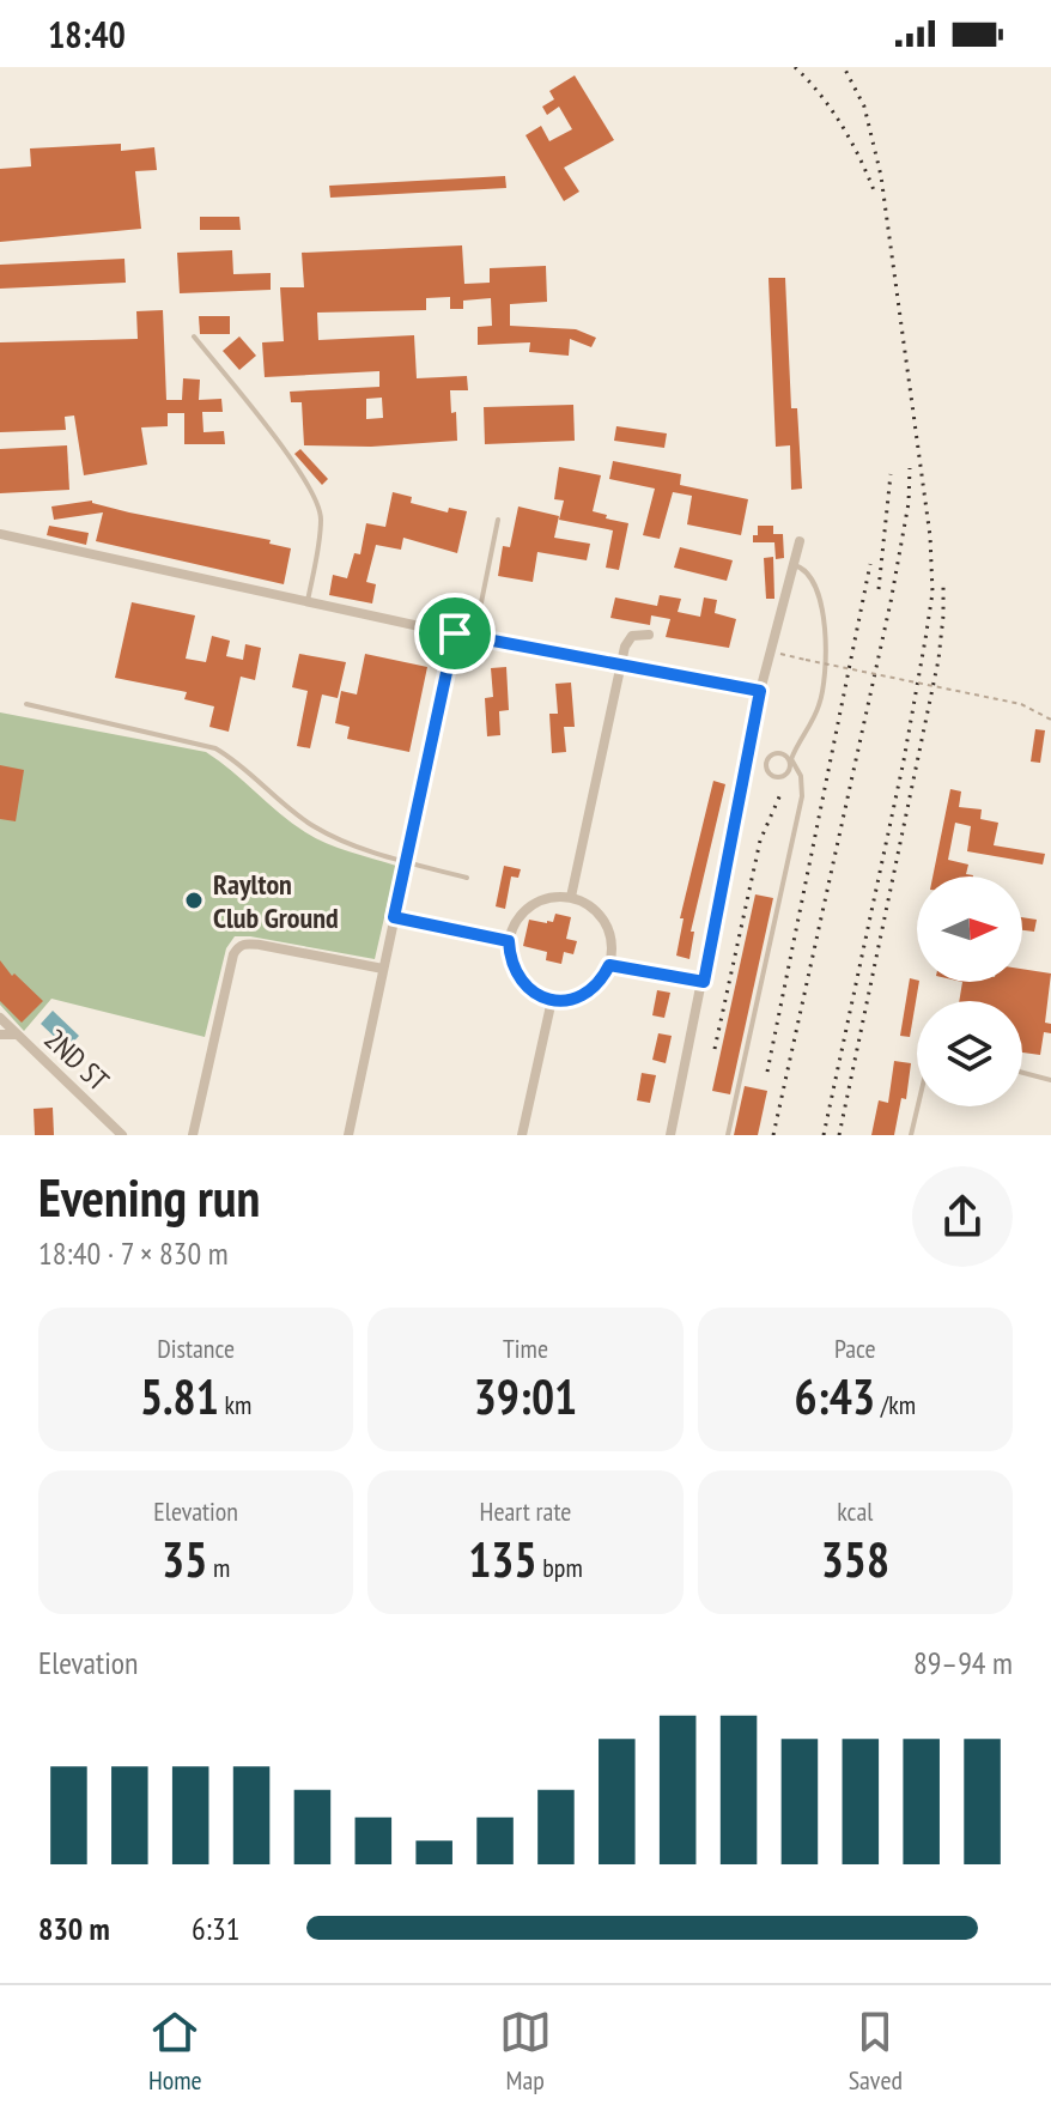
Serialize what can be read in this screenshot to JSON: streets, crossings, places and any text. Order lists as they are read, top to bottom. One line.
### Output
{"streets":{"street":["2ND ST"]},"places":["Raylton Club Ground"],"north":"right","page":{"status":"18:40","heading":["Evening run","18:40 · 7 × 830 m"],"stats":[["Distance","5.81 km"],["Time","39:01"],["Pace","6:43 /km"],["Elevation","35 m"],["Heart rate","135 bpm"],["kcal","358"]],"chart":["Elevation","89–94 m"],"list":[{"name":"830 m","note":"6:31"}],"tabs":["Home","Map","Saved"]}}
